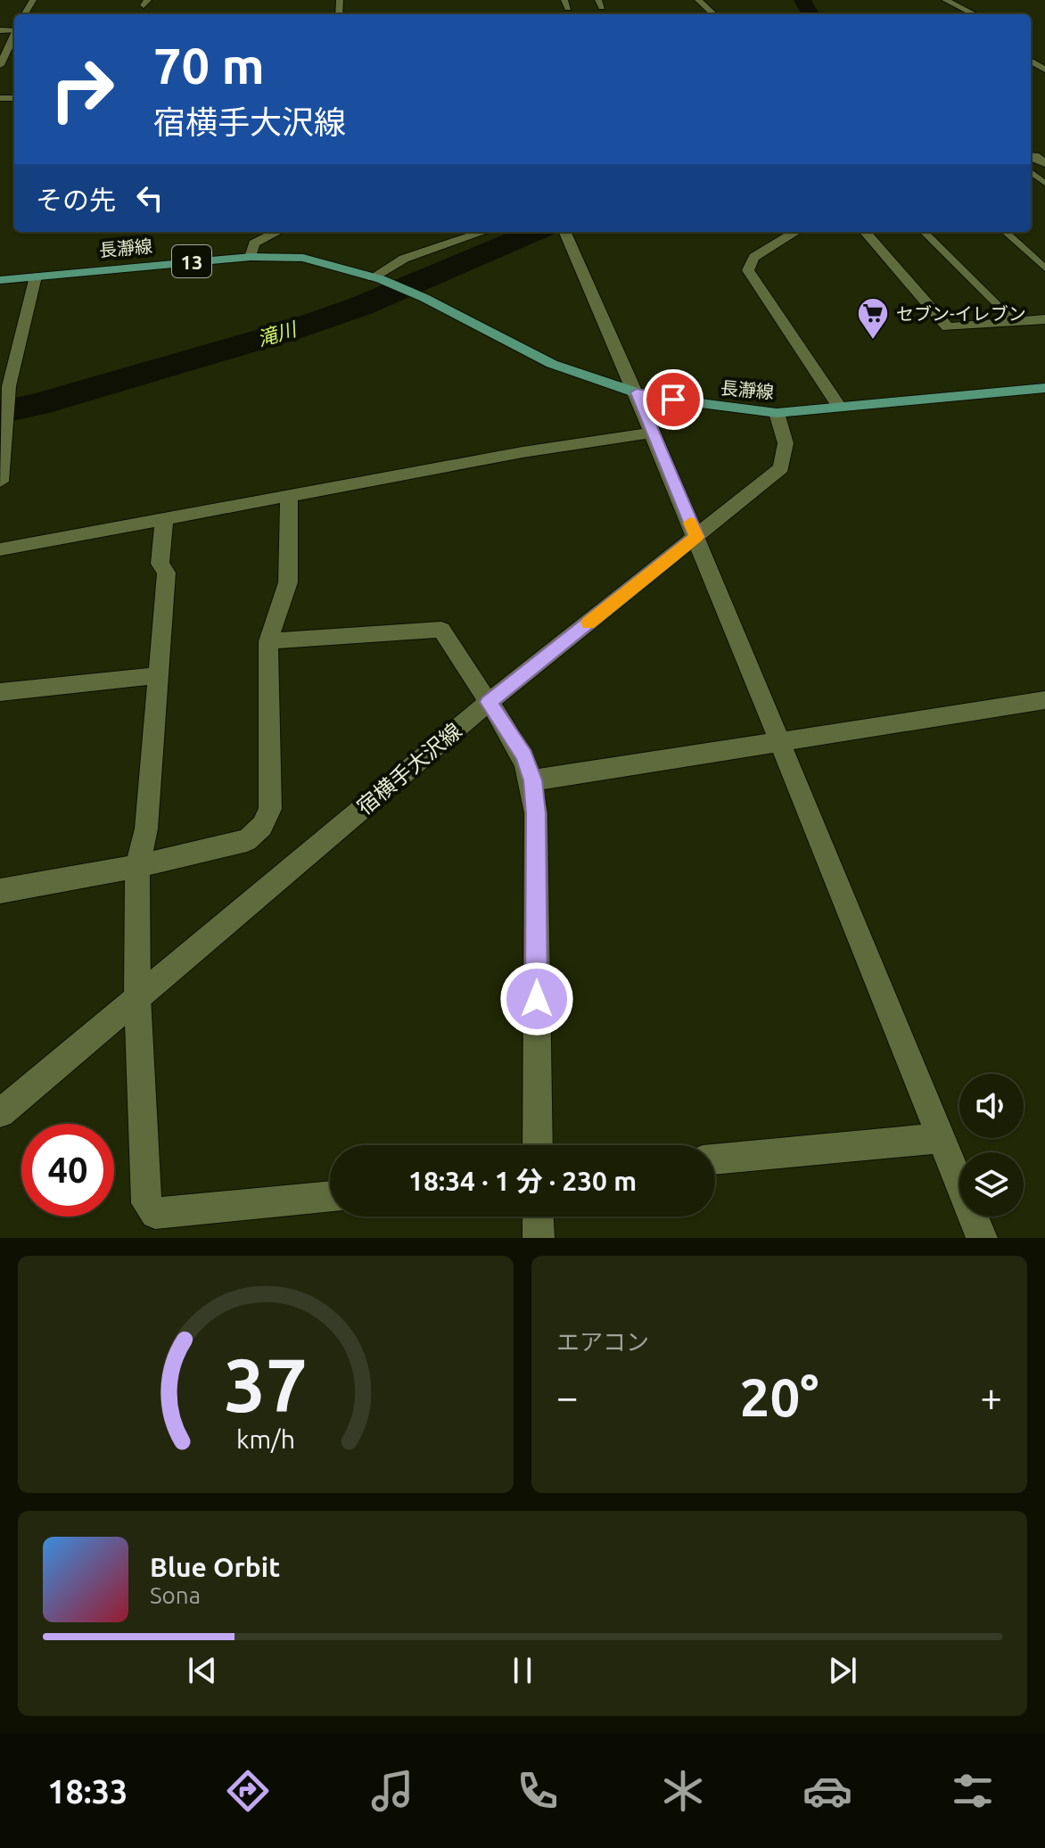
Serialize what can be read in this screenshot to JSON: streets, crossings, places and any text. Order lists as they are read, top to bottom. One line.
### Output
{"streets":{"main road":["長瀞線","13"],"street":["宿横手大沢線"]},"crossings":[["長瀞線","宿横手大沢線"]],"water":["滝川"],"places":{"supermarket":["セブン-イレブン"]},"page":{"turn":["70 m","宿横手大沢線"],"then":"その先","limit":"40","trip":"18:34 · 1 分 · 230 m","tile":"エアコン","heat":["−","20°","+"],"song":["Blue Orbit","Sona"],"tabs":"18:33","gauge":["37","km/h"]}}
